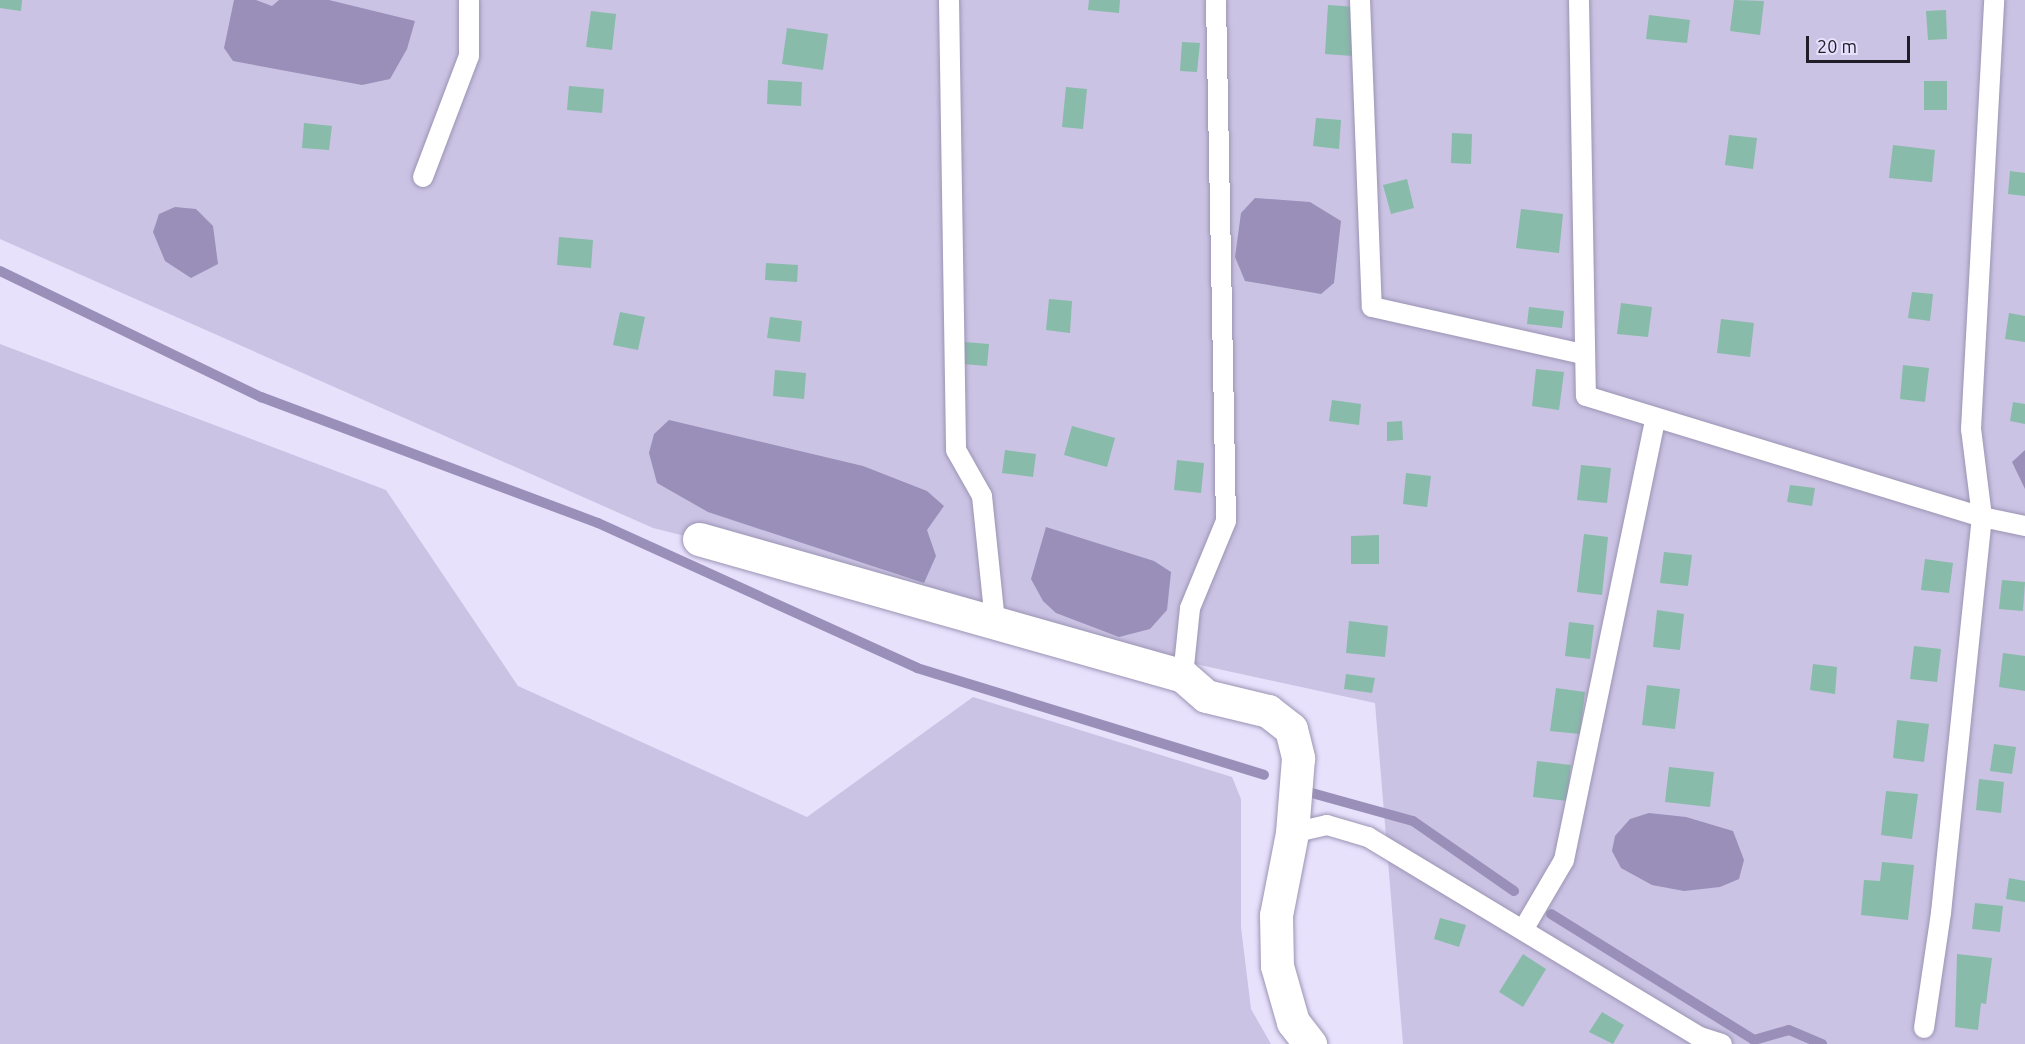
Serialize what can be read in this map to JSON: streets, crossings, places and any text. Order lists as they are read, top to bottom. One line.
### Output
{"scale_bar":"20 m"}
